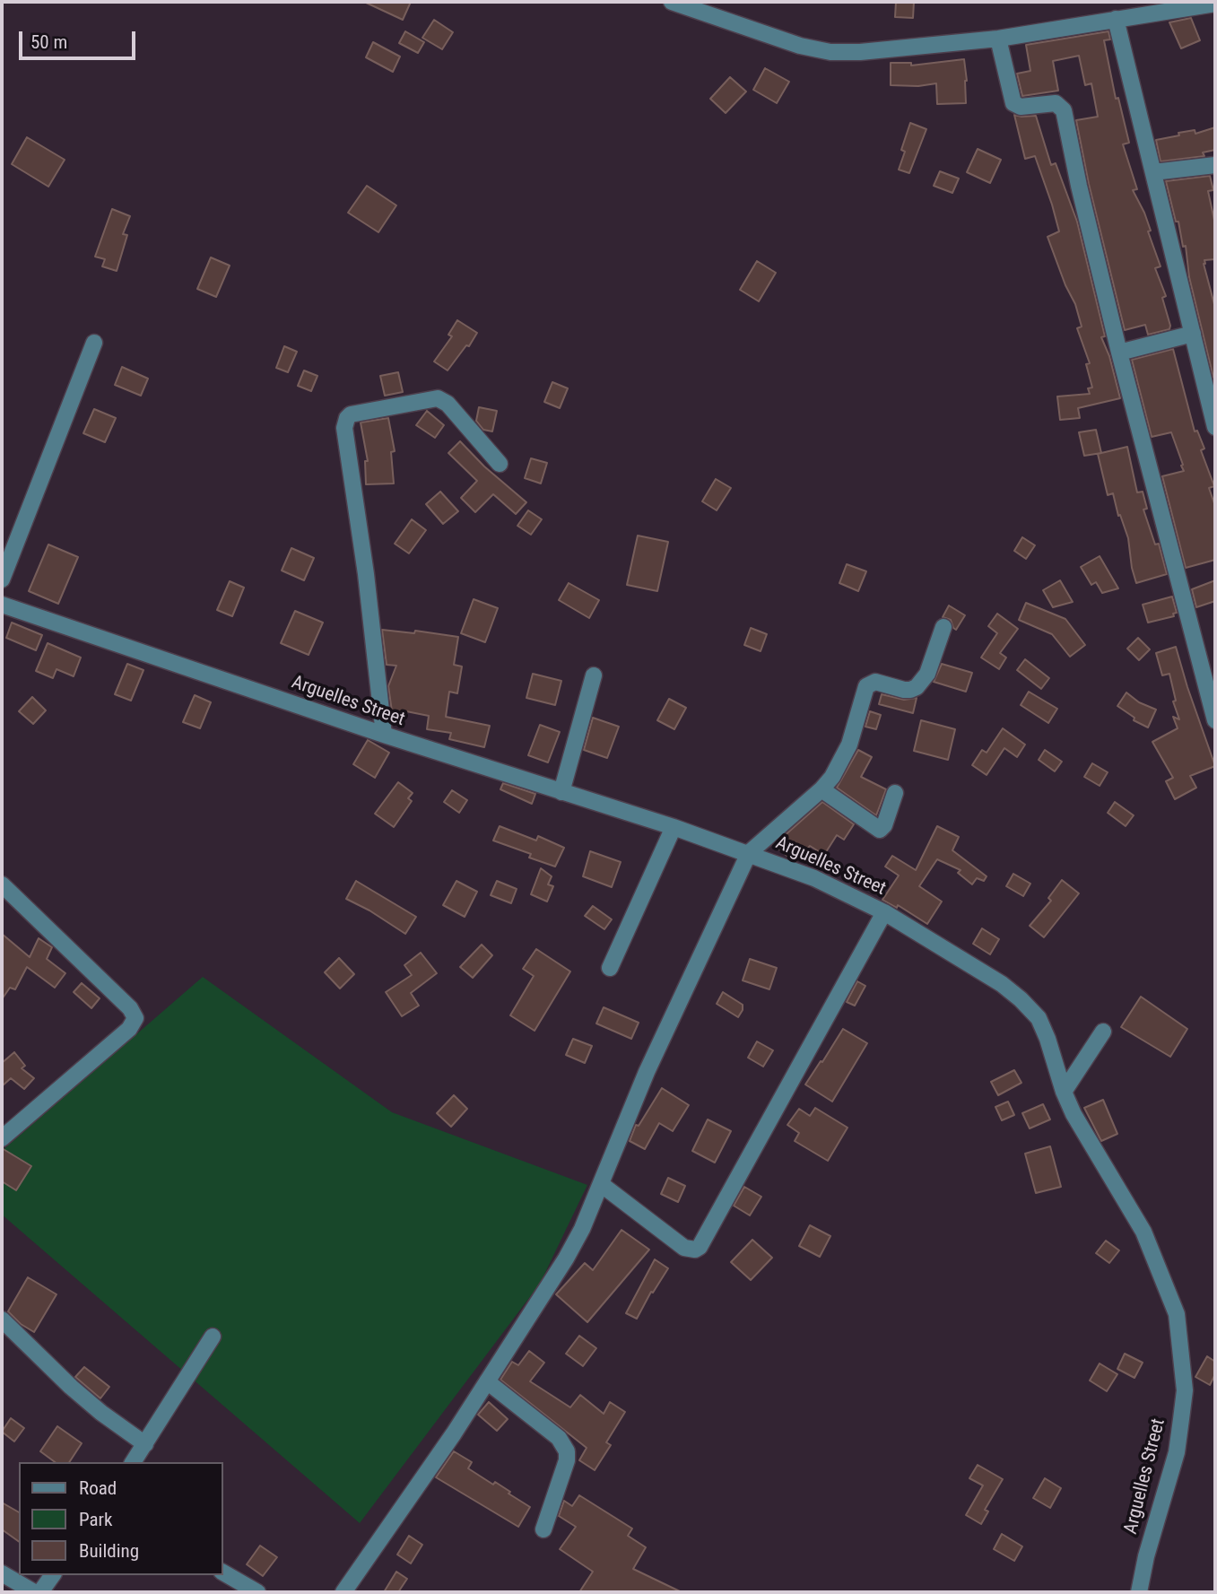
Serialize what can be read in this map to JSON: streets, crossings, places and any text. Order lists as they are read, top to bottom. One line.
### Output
{"streets":{"street":["Arguelles Street"]},"legend":["Road","Park","Building"],"scale_bar":"50 m"}
